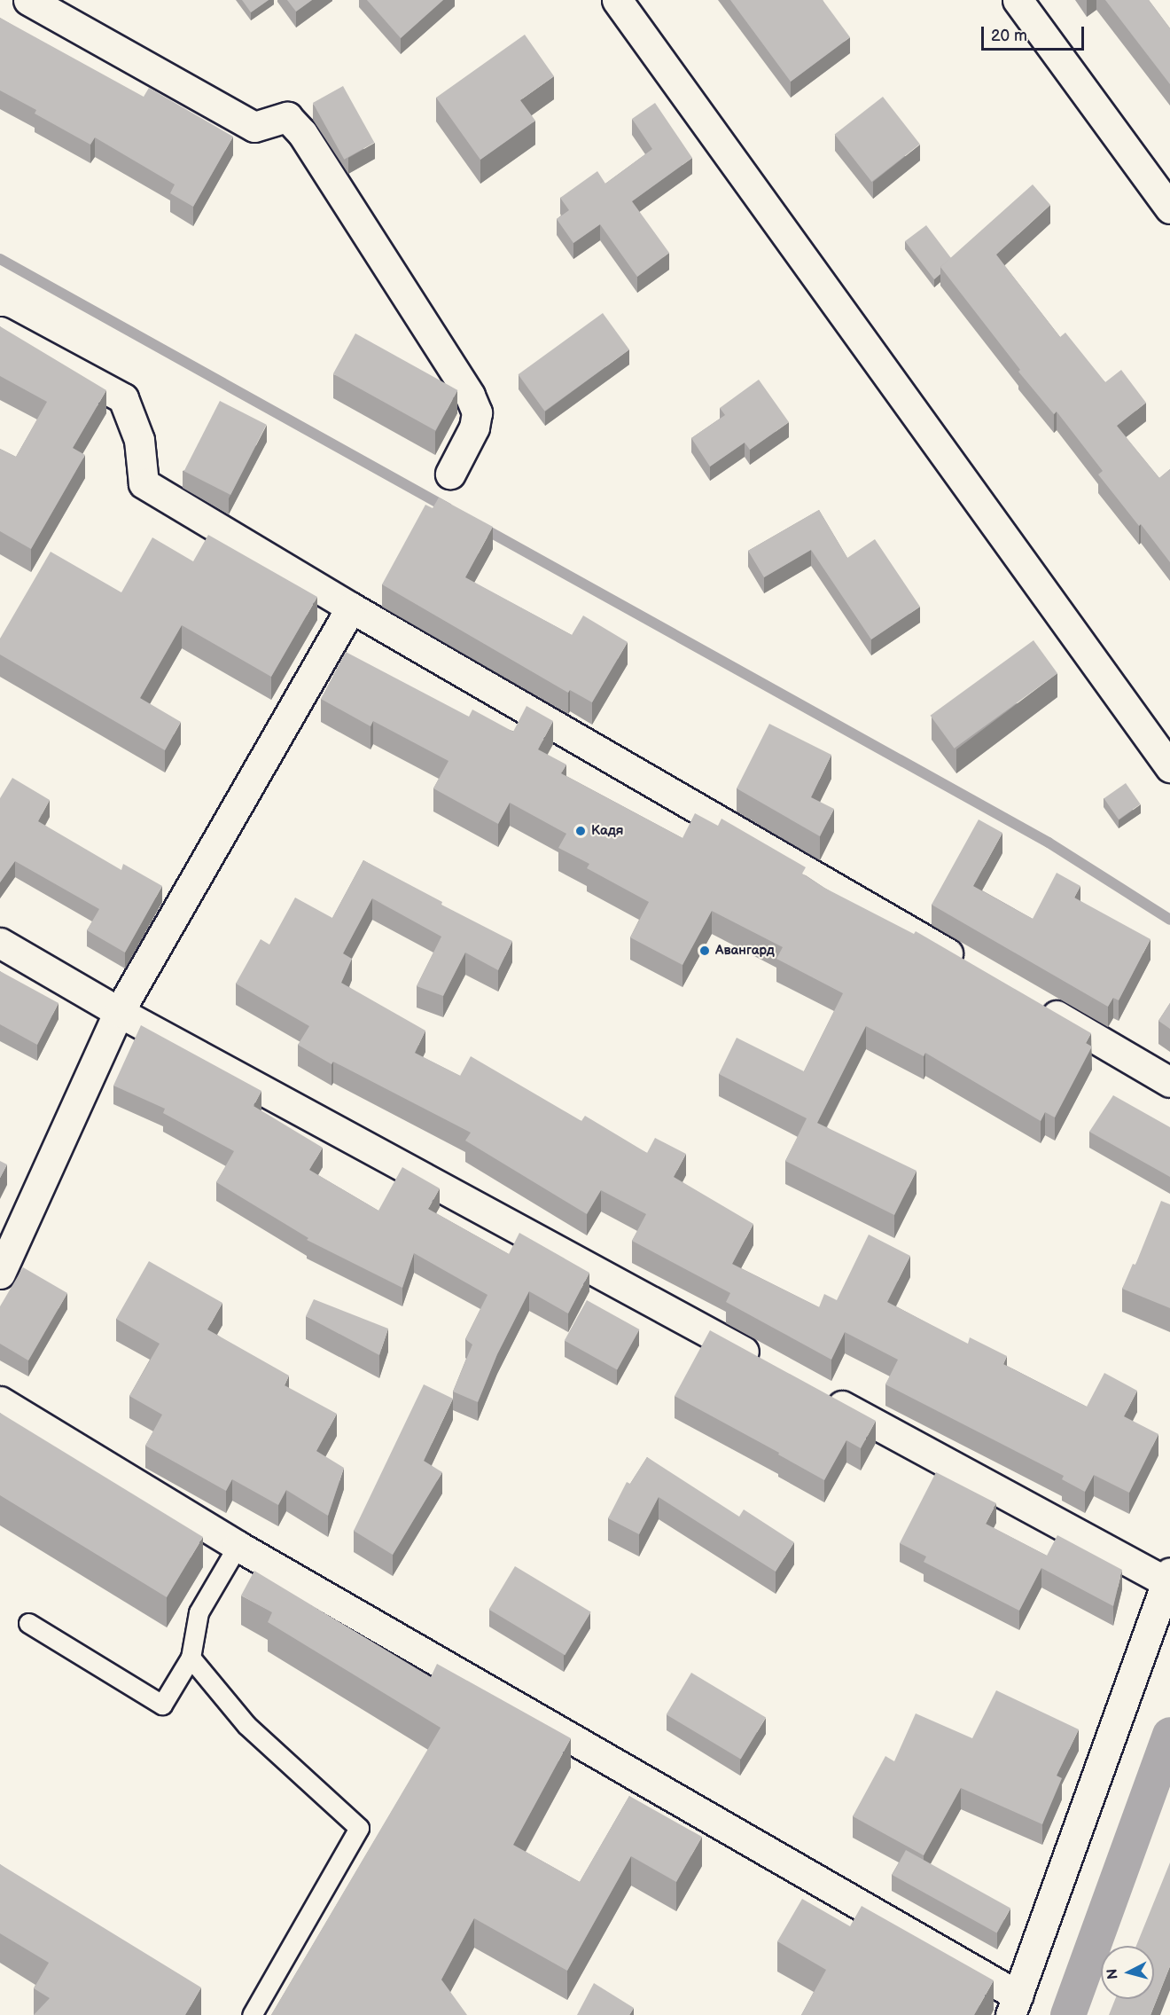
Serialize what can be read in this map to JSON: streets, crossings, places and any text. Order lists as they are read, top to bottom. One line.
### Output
{"places":["Кадя","Авангард"],"scale_bar":"20 m","north":"left"}
